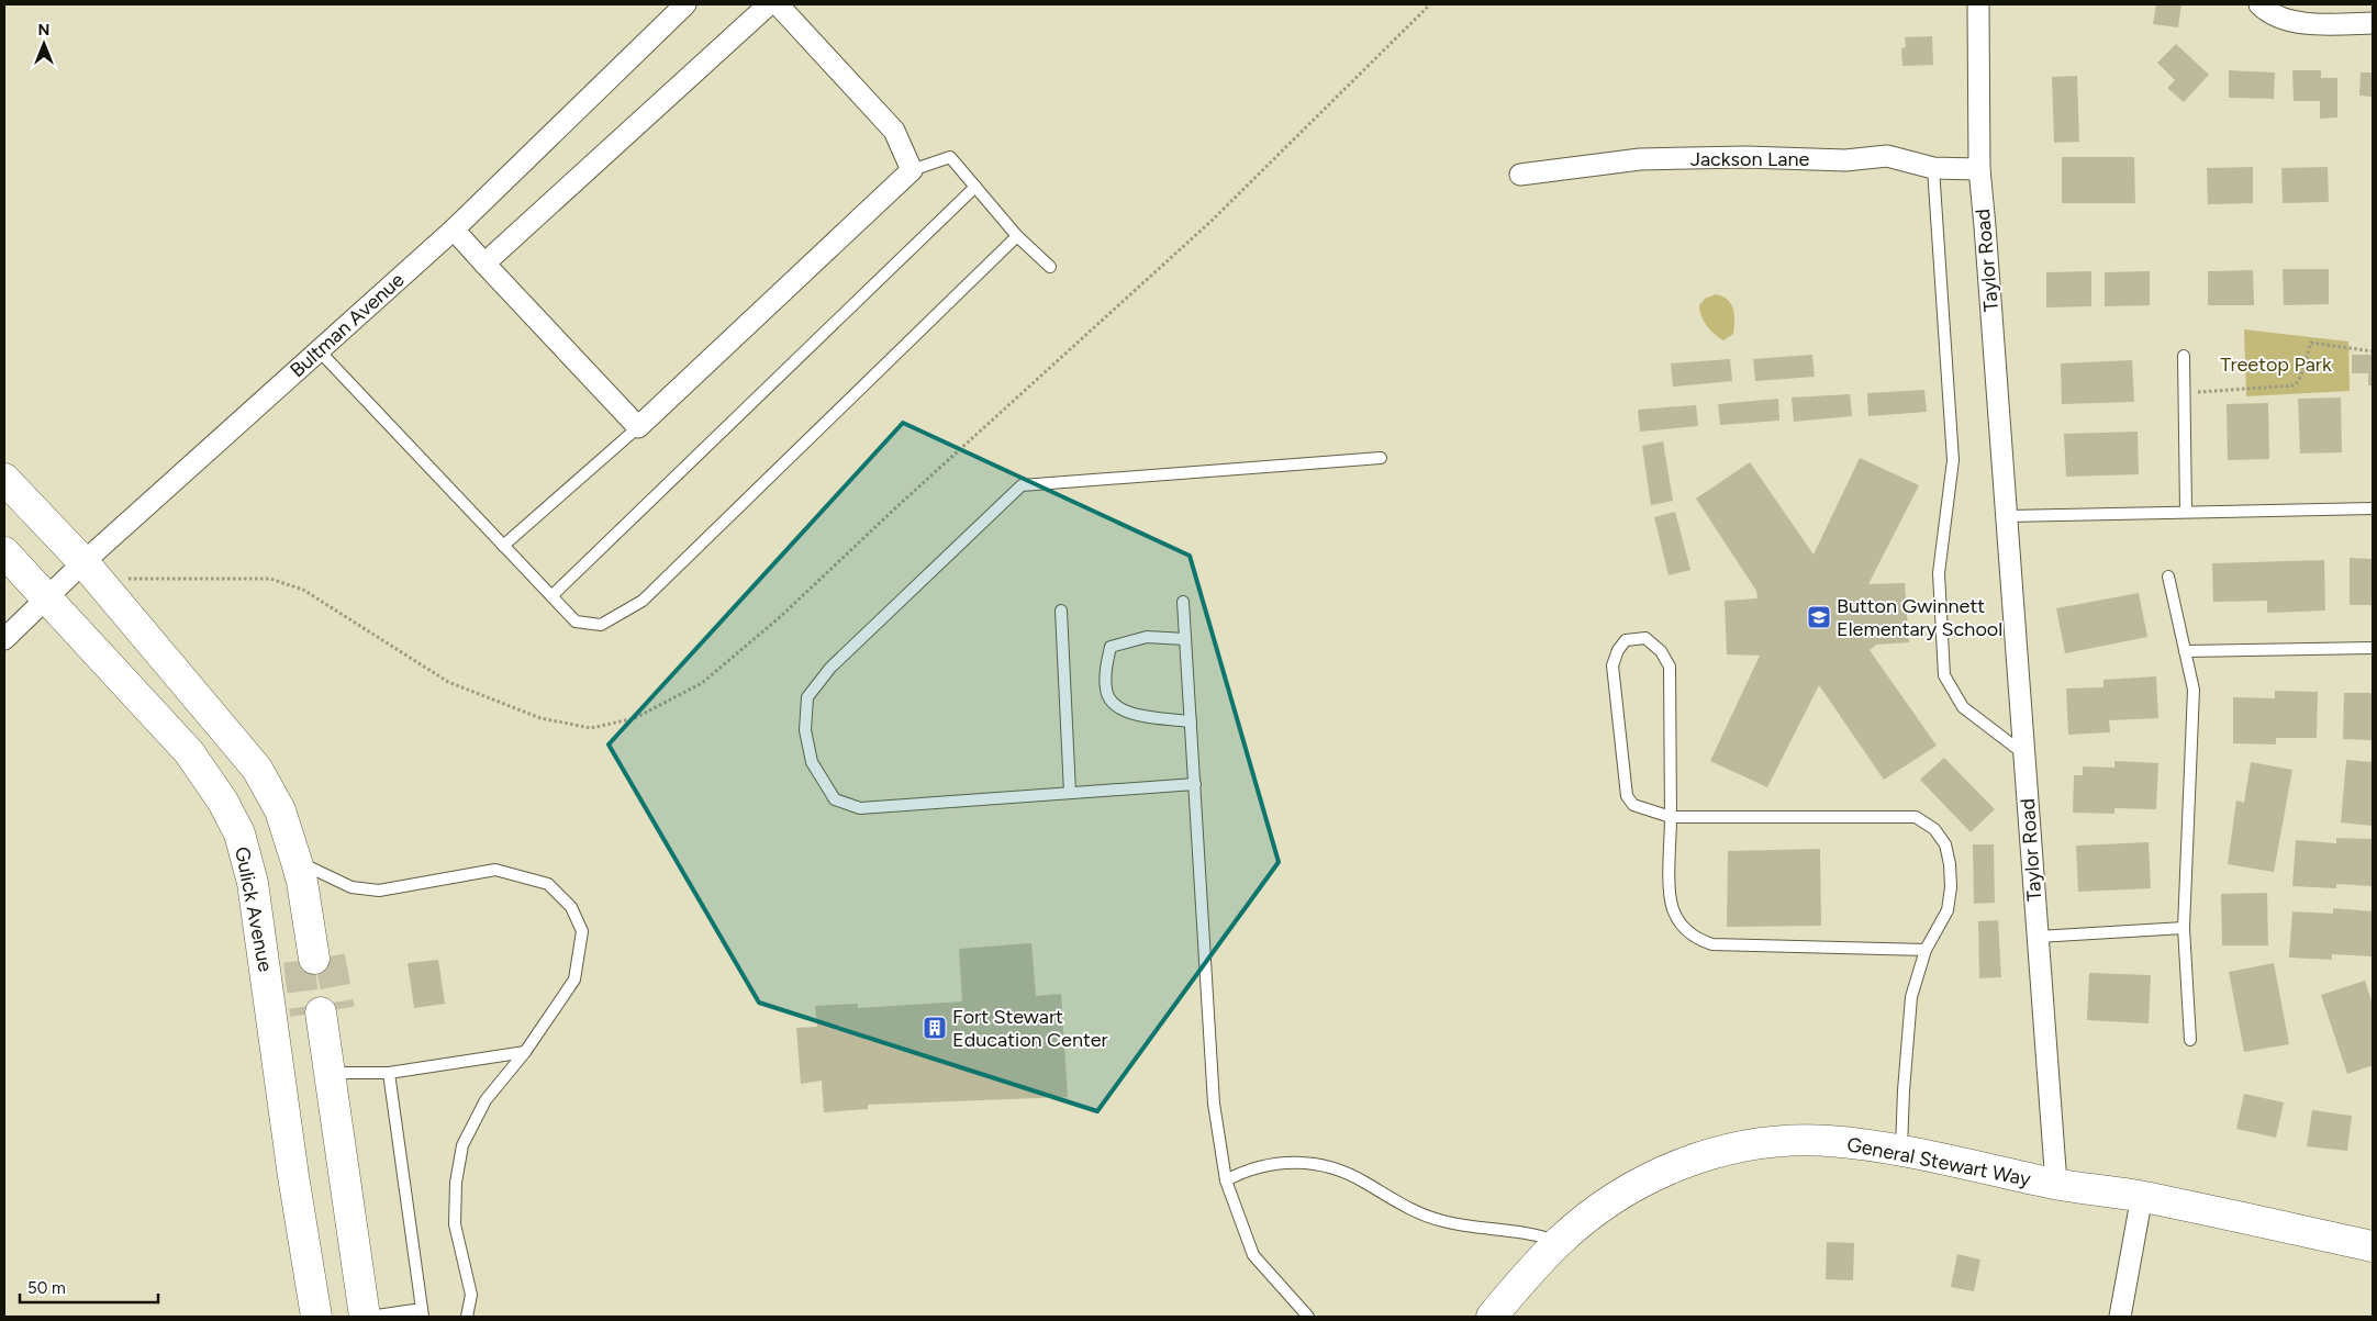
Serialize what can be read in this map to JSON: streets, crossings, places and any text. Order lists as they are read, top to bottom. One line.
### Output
{"streets":{"main road":["Gulick Avenue","General Stewart Way"],"street":["Jackson Lane","Taylor Road","Bultman Avenue"]},"crossings":[["Jackson Lane","Taylor Road"],["Taylor Road","General Stewart Way"],["Bultman Avenue","Gulick Avenue"]],"parks":["Treetop Park"],"places":{"school or university":["Button Gwinnett Elementary School"],"building":["Fort Stewart Education Center"]},"scale_bar":"50 m","north":"top"}
